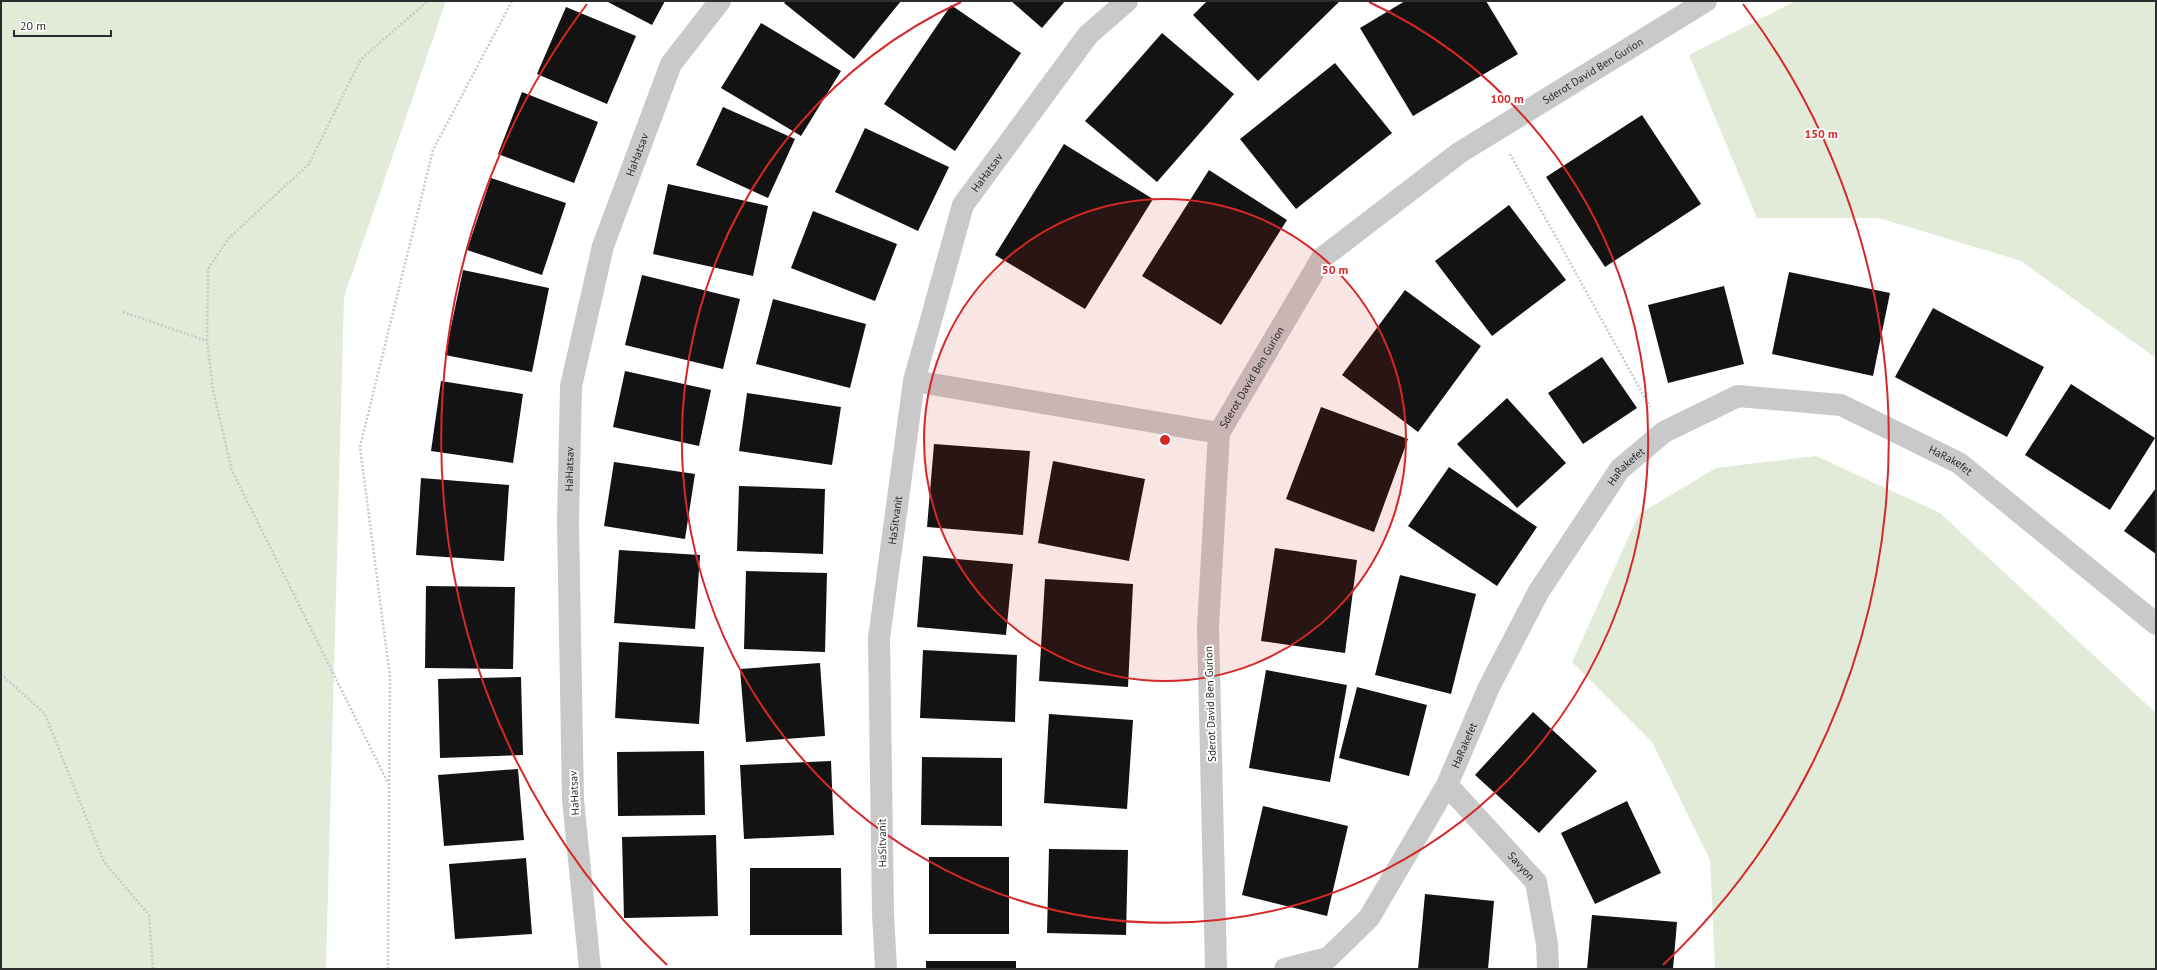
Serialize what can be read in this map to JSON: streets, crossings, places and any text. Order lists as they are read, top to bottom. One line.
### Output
{"streets":{"street":["Sderot David Ben Gurion","HaHatsav","HaRakefet","HaSitvanit","Savyon"]},"crossings":[["HaHatsav","HaSitvanit"],["HaRakefet","Savyon"]],"scale_bar":"20 m","rings":["100 m","150 m","50 m"]}
